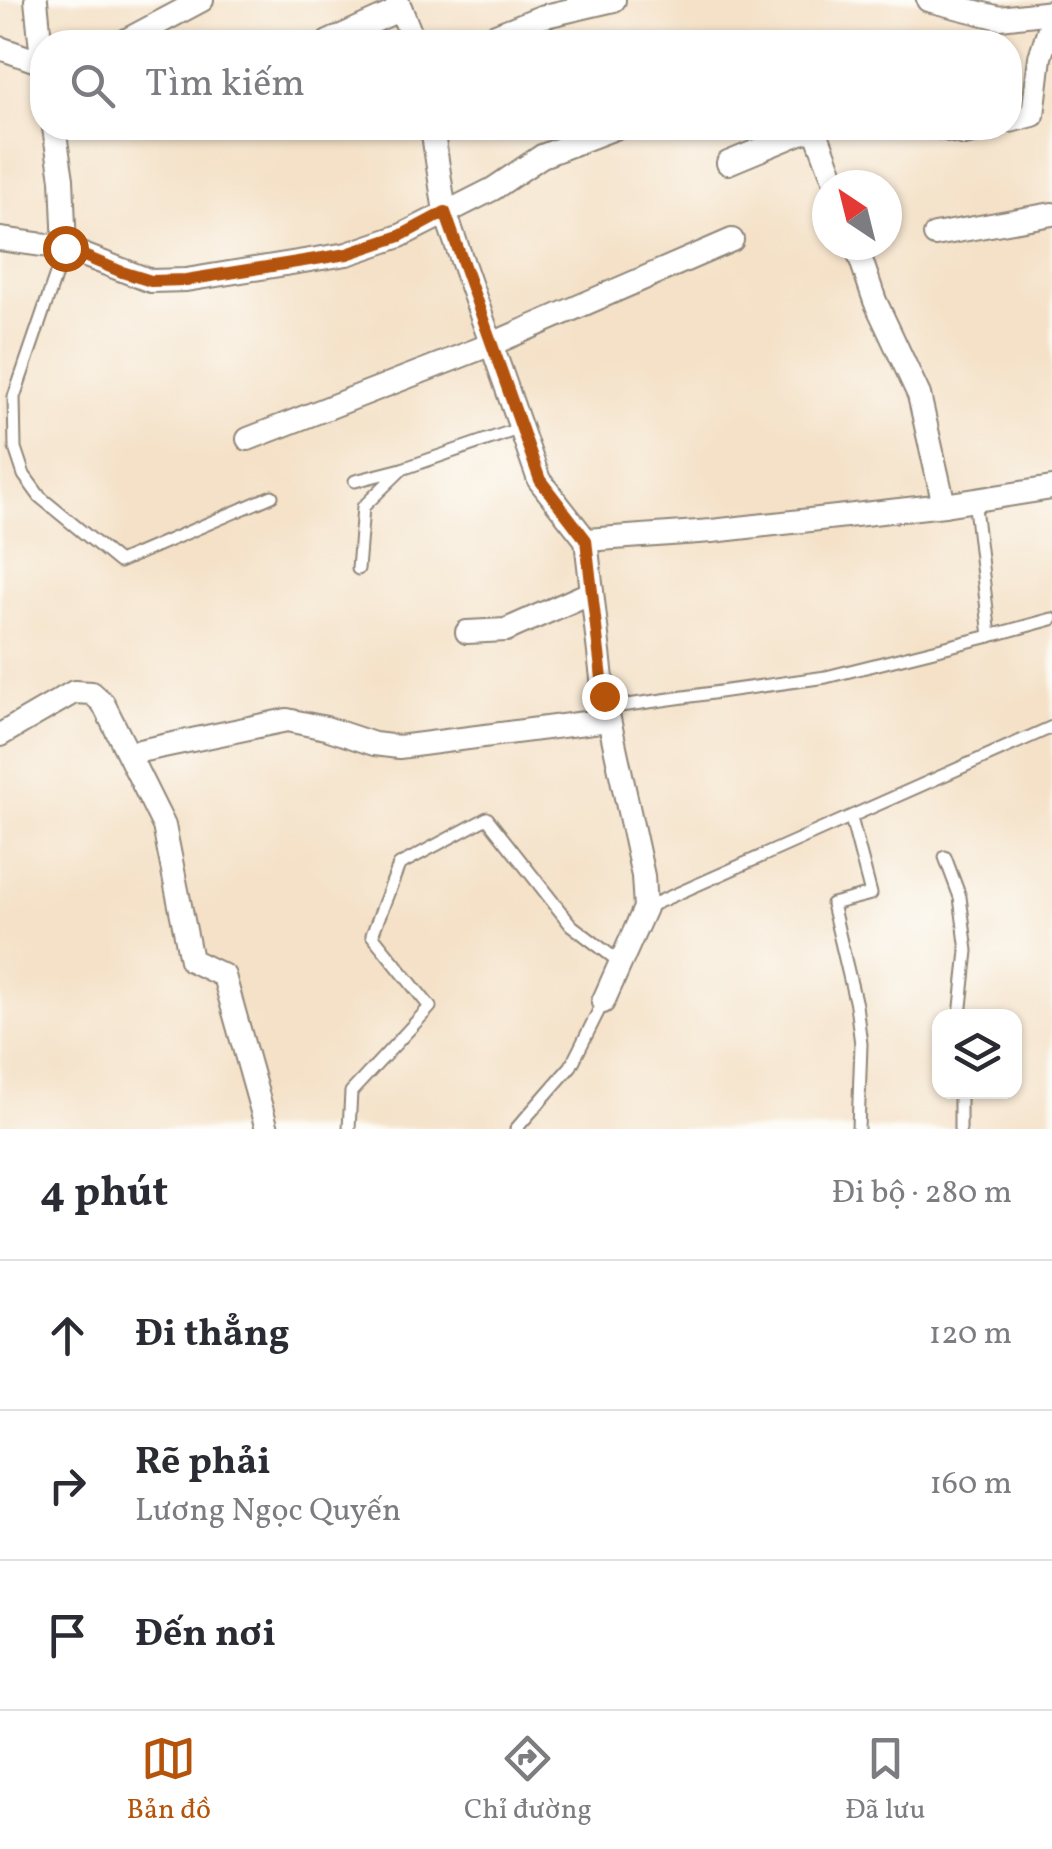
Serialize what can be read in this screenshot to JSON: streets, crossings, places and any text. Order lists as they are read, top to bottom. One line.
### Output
{"north":"top left","page":{"search":"Tìm kiếm","heading":["4 phút","Đi bộ · 280 m"],"list":[["Đi thẳng","120 m"],["Rẽ phải","Lương Ngọc Quyến","160 m"],"Đến nơi"],"nav":["Bản đồ","Chỉ đường","Đã lưu"]}}
